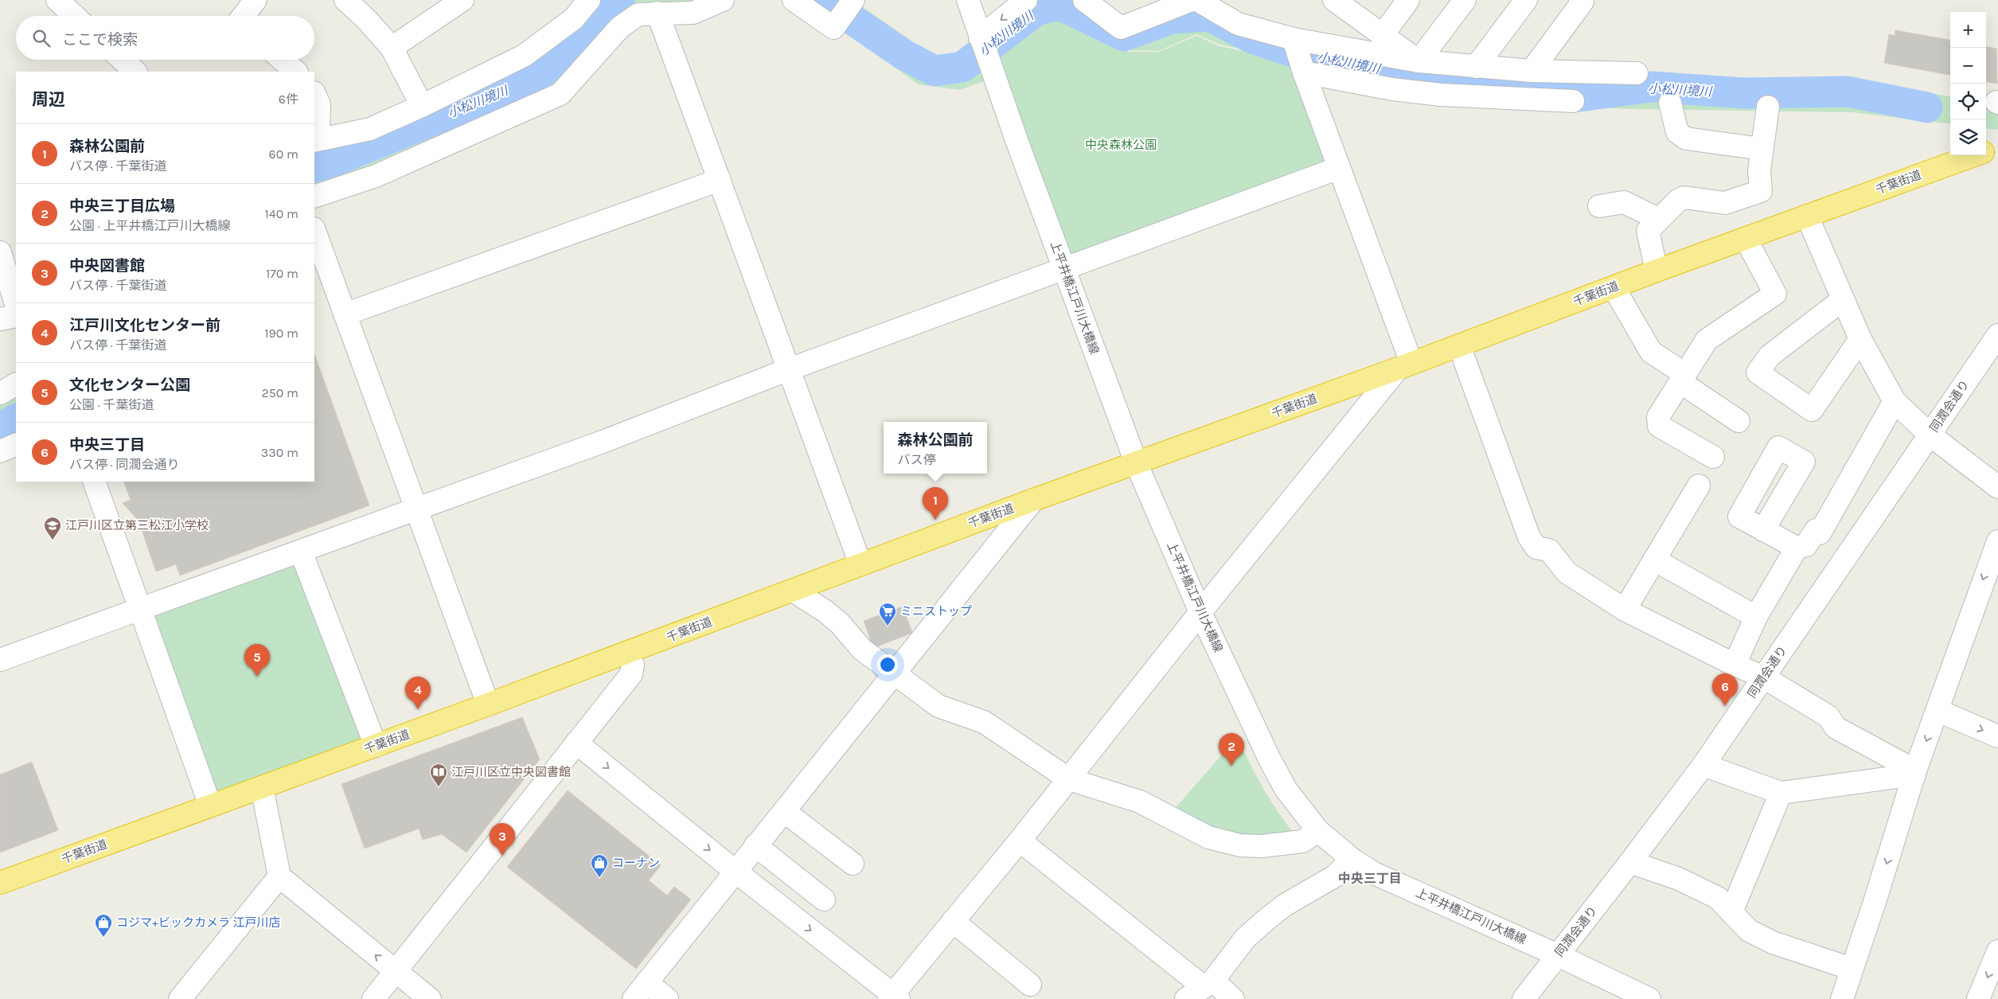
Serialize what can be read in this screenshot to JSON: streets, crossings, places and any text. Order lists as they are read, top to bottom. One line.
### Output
{"streets":{"highway":["千葉街道"],"street":["上平井橋江戸川大橋線","同潤会通り"]},"crossings":[["千葉街道","上平井橋江戸川大橋線"],["上平井橋江戸川大橋線","同潤会通り"]],"districts":["中央三丁目"],"water":["小松川境川"],"parks":["中央森林公園"],"places":{"school or university":["江戸川区立第三松江小学校"],"supermarket":["ミニストップ"],"library":["江戸川区立中央図書館"],"shop":["コーナン","コジマ+ビックカメラ 江戸川店"]},"page":{"map_buttons":["+","−"],"search":"ここで検索","heading":["周辺","6件"],"list":[{"mark":"1","name":"森林公園前","note":"バス停 · 千葉街道","value":"60 m"},{"mark":"2","name":"中央三丁目広場","note":"公園 · 上平井橋江戸川大橋線","value":"140 m"},{"mark":"3","name":"中央図書館","note":"バス停 · 千葉街道","value":"170 m"},{"mark":"4","name":"江戸川文化センター前","note":"バス停 · 千葉街道","value":"190 m"},{"mark":"5","name":"文化センター公園","note":"公園 · 千葉街道","value":"250 m"},{"mark":"6","name":"中央三丁目","note":"バス停 · 同潤会通り","value":"330 m"}],"popup":["森林公園前","バス停"],"pins":["1","5","6","4","2","3"]}}
